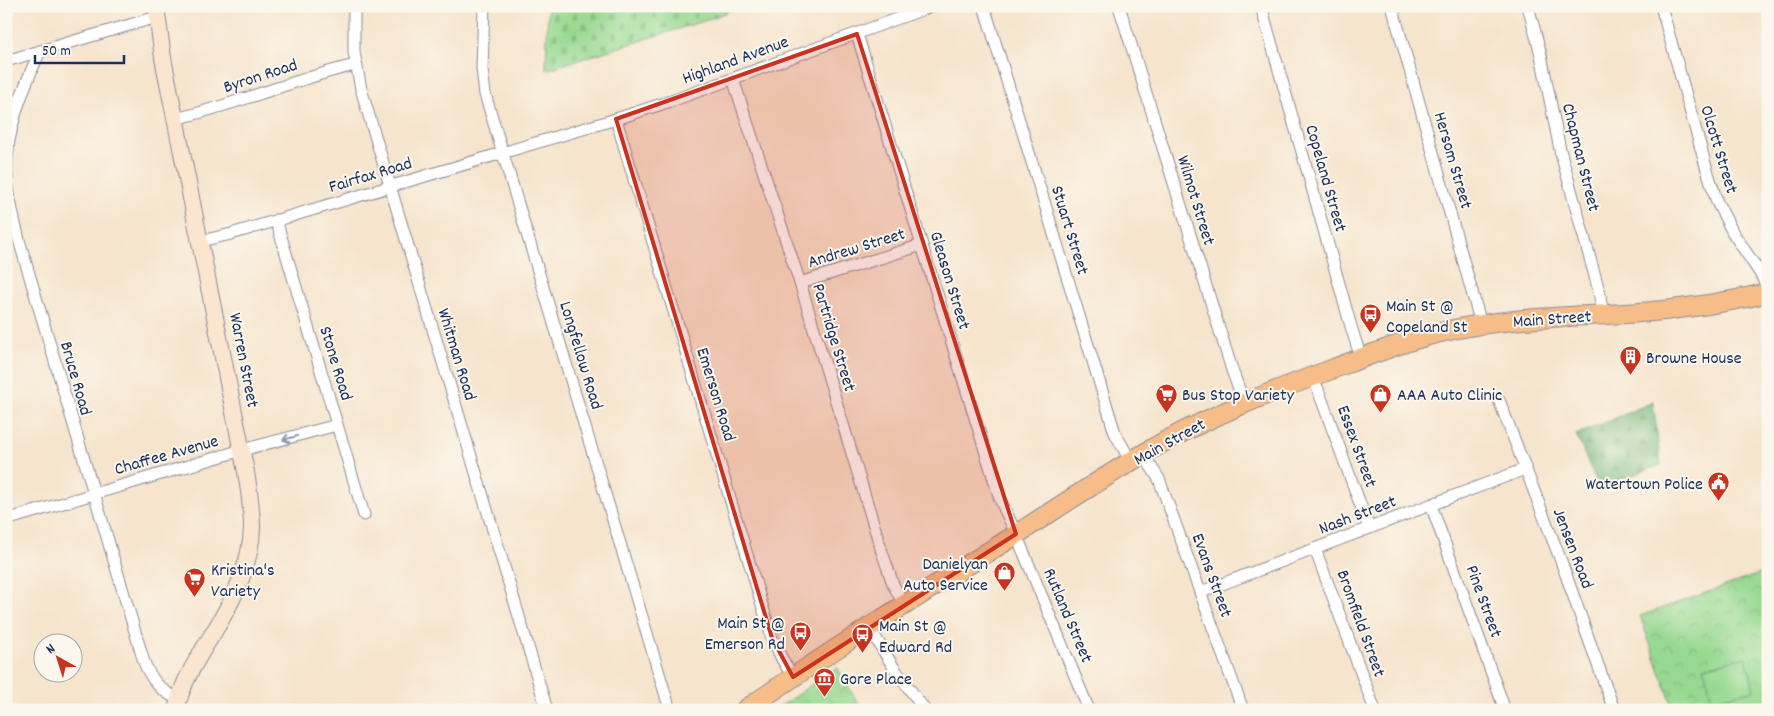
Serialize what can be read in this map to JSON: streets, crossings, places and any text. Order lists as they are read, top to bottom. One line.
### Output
{"streets":{"main road":["Main Street","Warren Street"],"street":["Highland Avenue","Byron Road","Olcott Street","Chapman Street","Hersom Street","Fairfax Road","Copeland Street","Wilmot Street","Stuart Street","Andrew Street","Gleason Street","Partridge Street","Whitman Road","Longfellow Road","Stone Road","Bruce Road","Emerson Road","Essex Street","Chaffee Avenue","Nash Street","Jensen Road","Evans Street","Pine Street","Rutland Street","Bromfield Street"]},"crossings":[["Highland Avenue","Fairfax Road"],["Highland Avenue","Gleason Street"],["Highland Avenue","Partridge Street"],["Highland Avenue","Emerson Road"],["Byron Road","Whitman Road"],["Byron Road","Warren Street"],["Olcott Street","Main Street"],["Chapman Street","Main Street"],["Hersom Street","Main Street"],["Fairfax Road","Whitman Road"],["Fairfax Road","Longfellow Road"],["Fairfax Road","Warren Street"],["Fairfax Road","Stone Road"],["Copeland Street","Main Street"],["Wilmot Street","Main Street"],["Stuart Street","Main Street"],["Stuart Street","Evans Street"],["Andrew Street","Gleason Street"],["Andrew Street","Partridge Street"],["Gleason Street","Main Street"],["Gleason Street","Rutland Street"],["Main Street","Partridge Street"],["Main Street","Emerson Road"],["Main Street","Essex Street"],["Main Street","Evans Street"],["Main Street","Rutland Street"],["Warren Street","Bruce Road"],["Warren Street","Chaffee Avenue"],["Stone Road","Chaffee Avenue"],["Bruce Road","Chaffee Avenue"],["Essex Street","Nash Street"],["Nash Street","Jensen Road"],["Nash Street","Evans Street"],["Nash Street","Pine Street"],["Nash Street","Bromfield Street"]],"places":{"bus stop":["Main St @ Copeland St","Main St @ Emerson Rd","Main St @ Edward Rd"],"building":["Browne House"],"supermarket":["Bus Stop Variety","Kristina's Variety"],"shop":["AAA Auto Clinic","Danielyan Auto Service"],"public building":["Watertown Police"],"museum":["Gore Place"]},"scale_bar":"50 m","north":"top left"}
